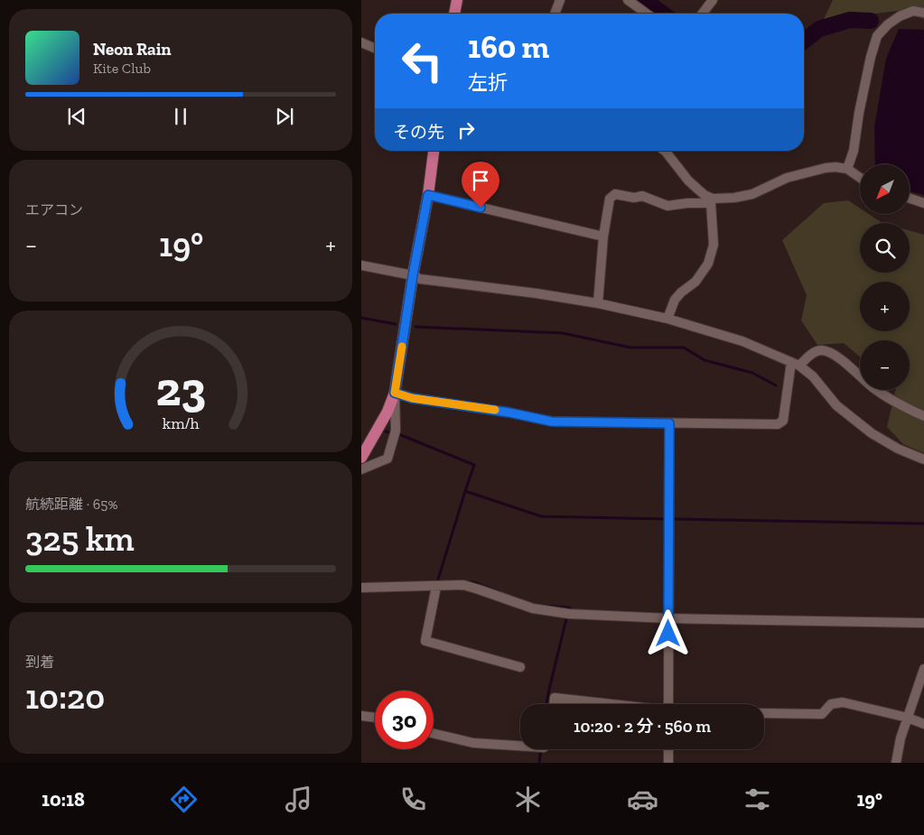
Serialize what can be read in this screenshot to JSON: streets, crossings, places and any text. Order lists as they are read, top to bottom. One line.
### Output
{"north":"bottom left","page":{"turn":["160 m","左折"],"song":["Neon Rain","Kite Club"],"then":"その先","tile":["エアコン",["航続距離 · 65%","325 km"],["到着","10:20"]],"map_buttons":["+","−"],"heat":["−","19°","+"],"limit":"30","trip":"10:20 · 2 分 · 560 m","tabs":["10:18","19°"],"gauge":["23","km/h"]}}
